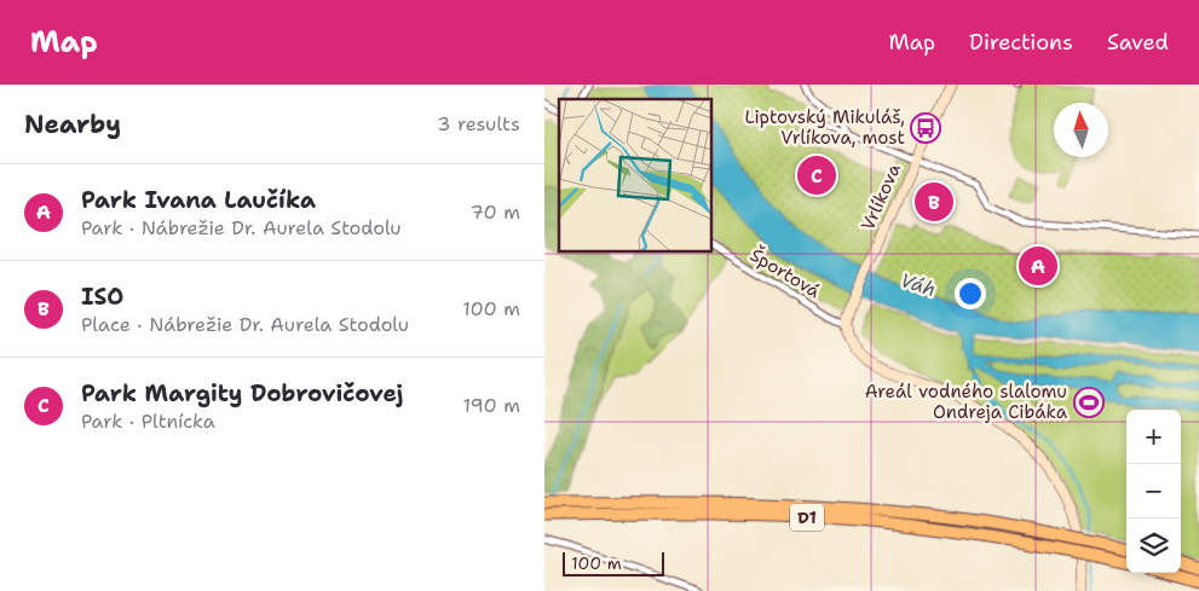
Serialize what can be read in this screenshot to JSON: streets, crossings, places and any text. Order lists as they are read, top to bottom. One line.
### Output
{"streets":{"highway":["D1"],"street":["Vrlíkova","Športová"]},"crossings":[["Vrlíkova","Športová"]],"water":["Váh"],"places":{"bus stop":["Liptovský Mikuláš, Vrlíkova, most"],"sports":["Areál vodného slalomu Ondreja Cibáka"]},"scale_bar":"100 m","north":"top","page":{"header":"Map","nav":["Map","Directions","Saved"],"heading":["Nearby","3 results"],"pins":["C","B","A"],"list":[{"mark":"A","name":"Park Ivana Laučíka","note":"Park · Nábrežie Dr. Aurela Stodolu","value":"70 m"},{"mark":"B","name":"ISO","note":"Place · Nábrežie Dr. Aurela Stodolu","value":"100 m"},{"mark":"C","name":"Park Margity Dobrovičovej","note":"Park · Pltnícka","value":"190 m"}],"map_buttons":["+","−"],"scale":"100 m"}}
